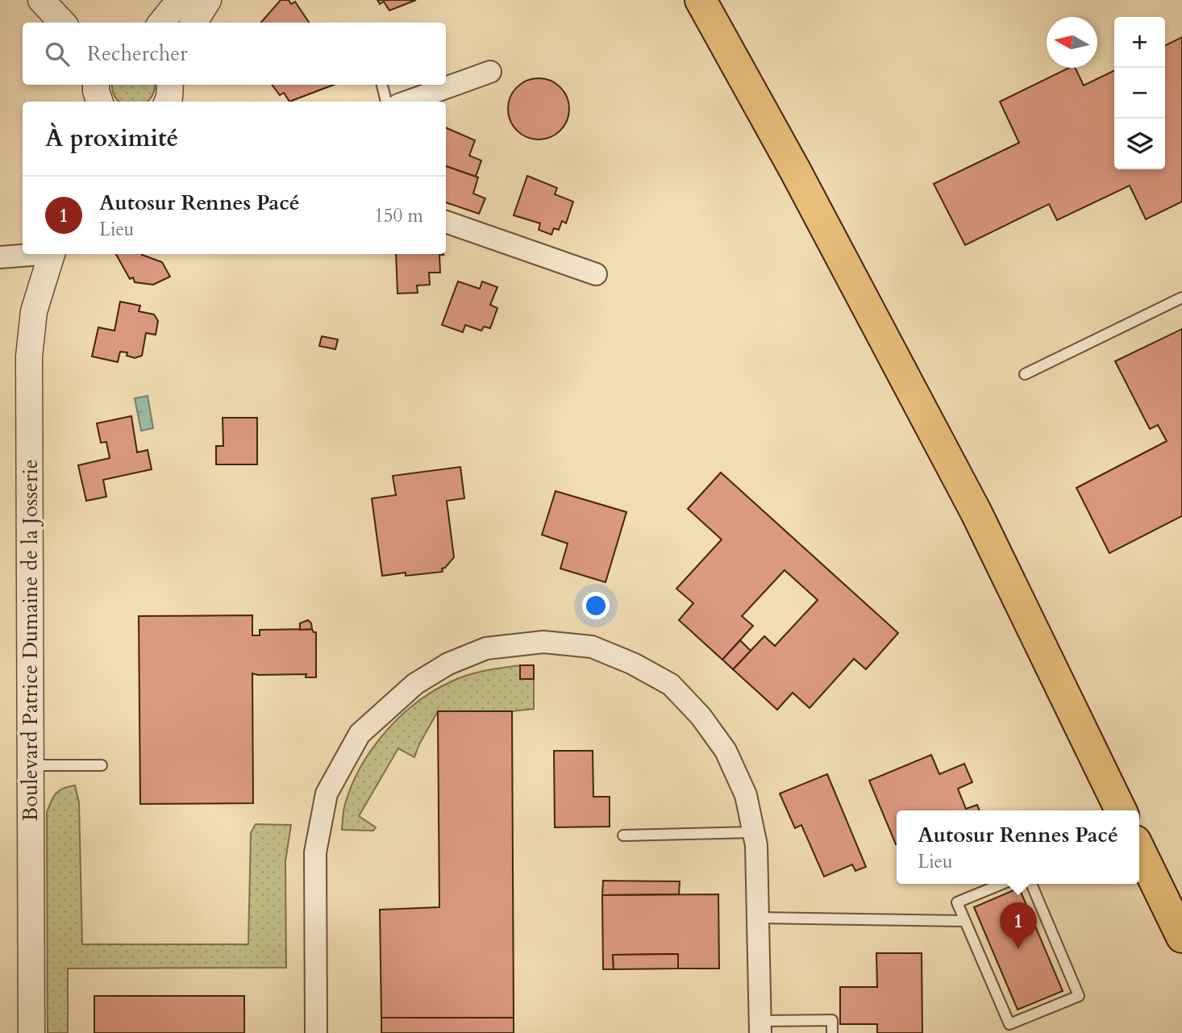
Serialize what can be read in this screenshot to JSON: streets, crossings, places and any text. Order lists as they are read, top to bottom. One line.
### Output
{"streets":{"street":["Boulevard Patrice Dumaine de la Josserie"]},"north":"left","page":{"map_buttons":["+","−"],"search":"Rechercher","heading":"À proximité","list":[{"mark":"1","name":"Autosur Rennes Pacé","note":"Lieu","value":"150 m"}],"popup":["Autosur Rennes Pacé","Lieu"],"pins":"1"}}
